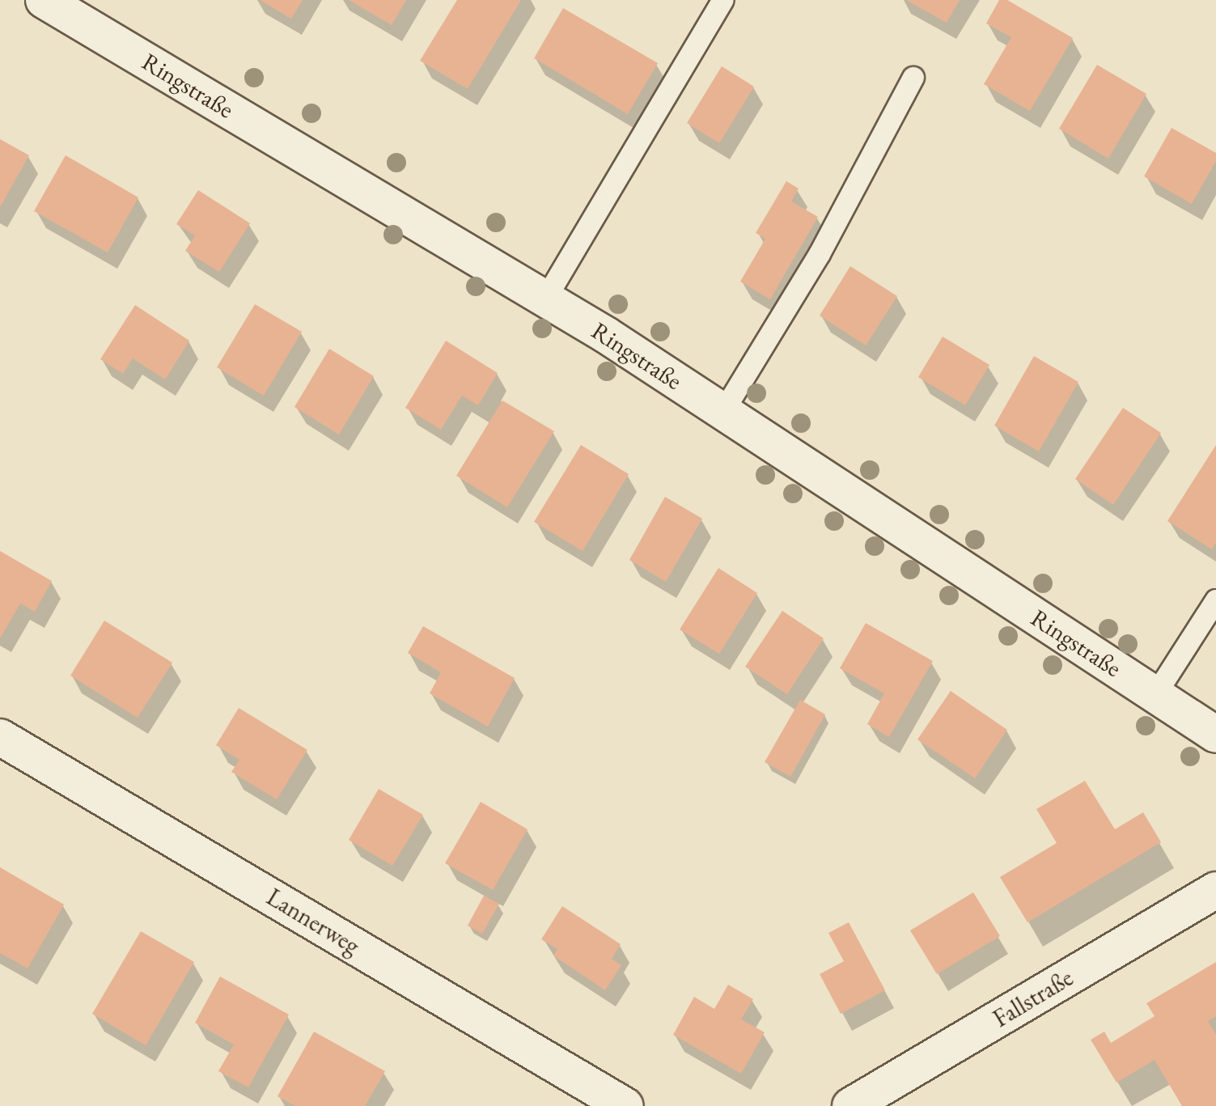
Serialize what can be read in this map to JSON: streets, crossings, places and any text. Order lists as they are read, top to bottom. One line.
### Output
{"streets":{"street":["Ringstraße","Lannerweg","Fallstraße"]}}
